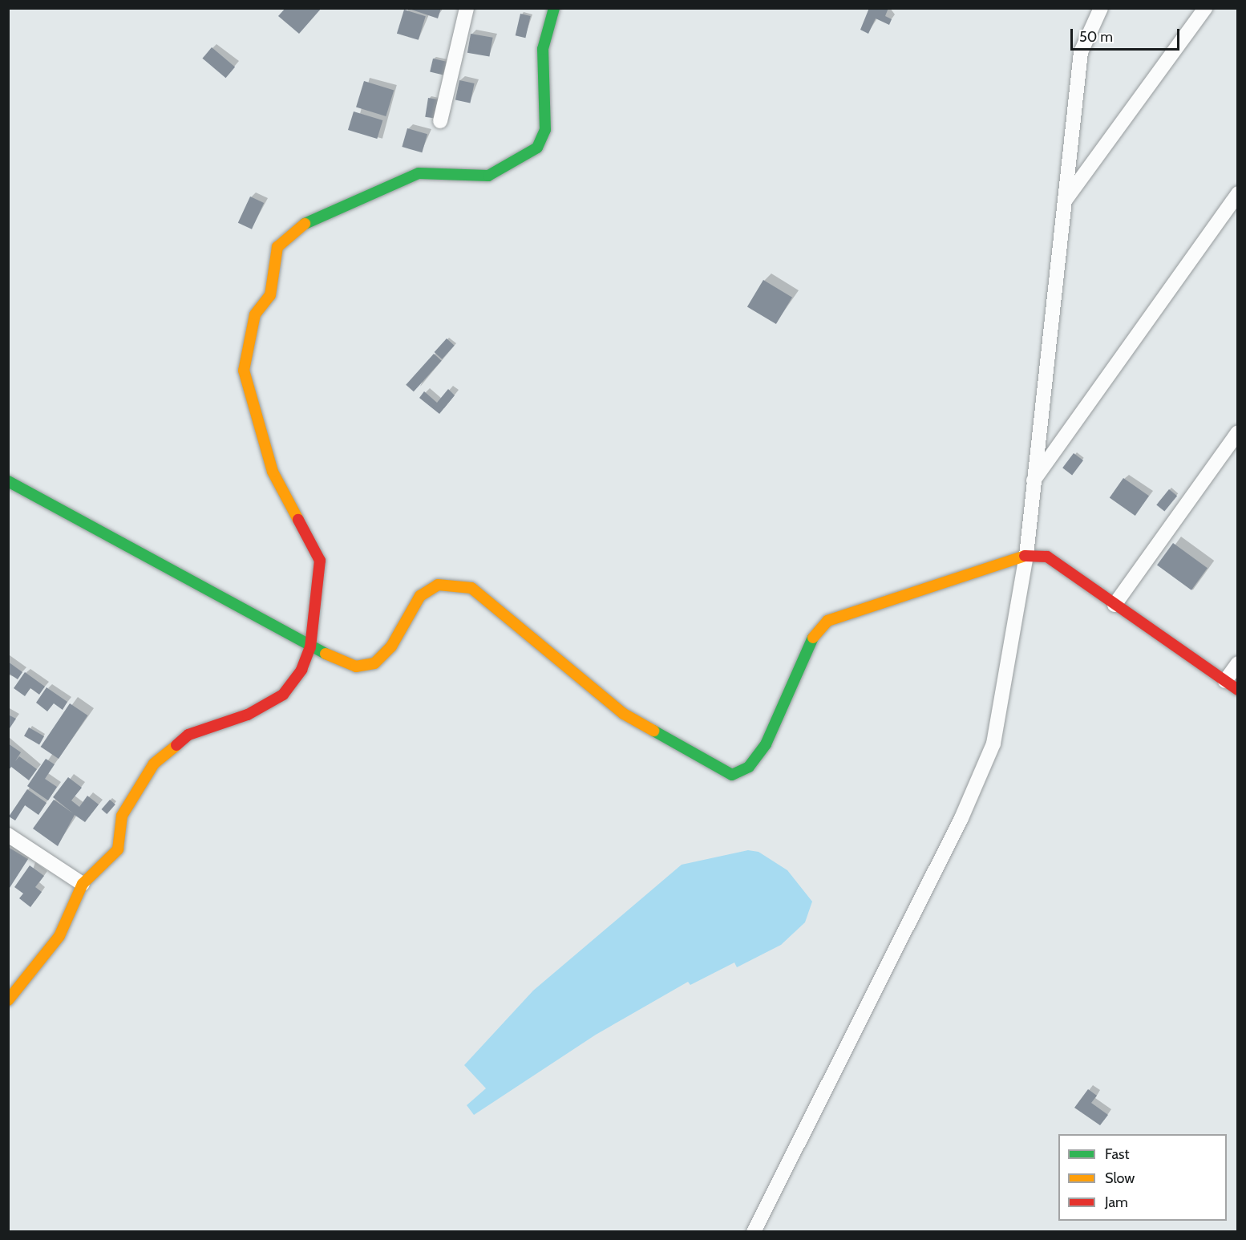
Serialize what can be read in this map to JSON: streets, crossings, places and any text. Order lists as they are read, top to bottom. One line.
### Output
{"legend":["Fast","Slow","Jam"],"scale_bar":"50 m"}
